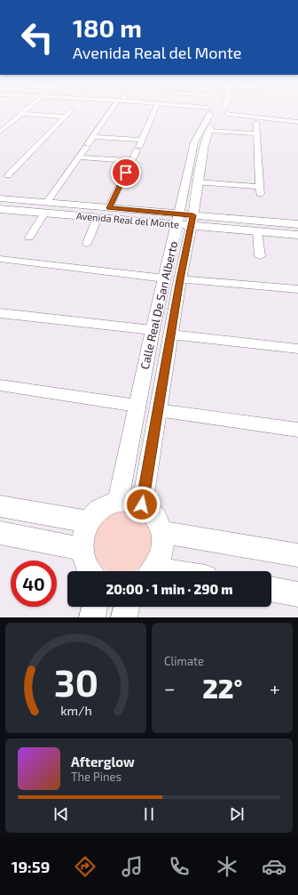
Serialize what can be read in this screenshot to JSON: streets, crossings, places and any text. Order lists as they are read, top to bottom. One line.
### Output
{"streets":{"street":["Avenida Real del Monte","Calle Real De San Alberto"]},"crossings":[["Avenida Real del Monte","Calle Real De San Alberto"]],"page":{"turn":["180 m","Avenida Real del Monte"],"limit":"40","trip":"20:00 · 1 min · 290 m","tile":"Climate","heat":["−","22°","+"],"song":["Afterglow","The Pines"],"tabs":"19:59","gauge":["30","km/h"]}}
